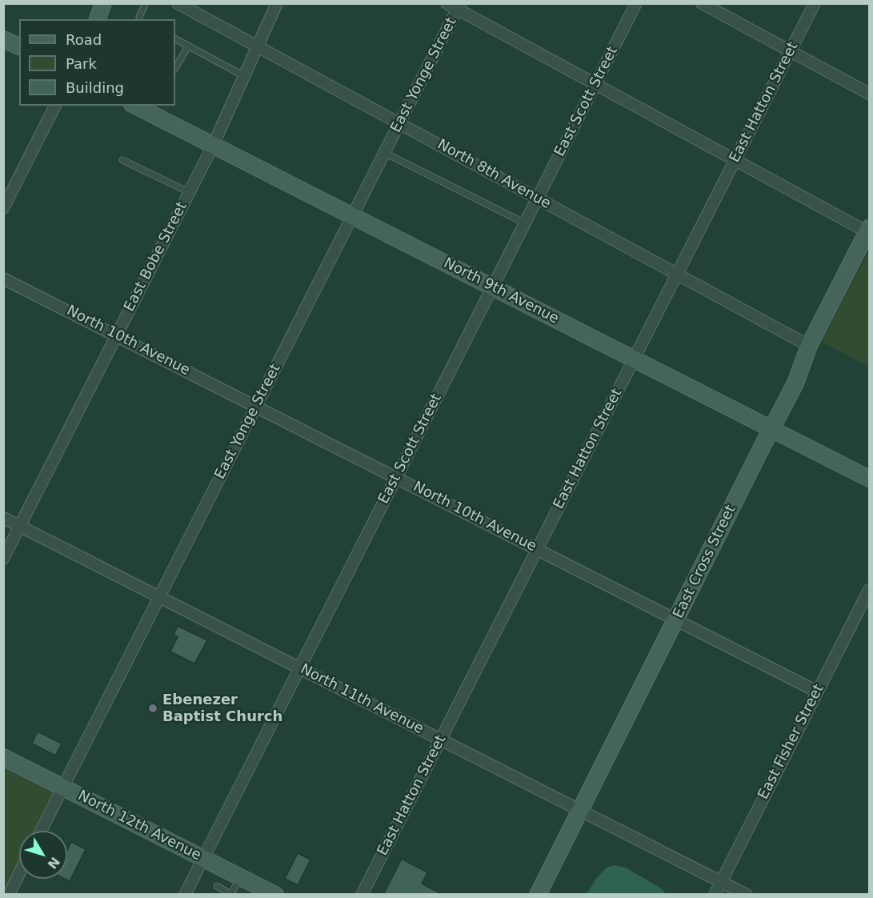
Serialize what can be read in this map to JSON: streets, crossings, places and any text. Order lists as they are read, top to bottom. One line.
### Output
{"streets":{"street":["East Yonge Street","East Scott Street","East Hatton Street","North 8th Avenue","East Bobe Street","North 9th Avenue","North 10th Avenue","East Cross Street","North 11th Avenue","East Fisher Street","North 12th Avenue"]},"crossings":[["East Yonge Street","North 8th Avenue"],["East Yonge Street","North 9th Avenue"],["East Yonge Street","North 10th Avenue"],["East Yonge Street","North 11th Avenue"],["East Yonge Street","North 12th Avenue"],["East Scott Street","North 8th Avenue"],["East Scott Street","North 9th Avenue"],["East Scott Street","North 10th Avenue"],["East Scott Street","North 11th Avenue"],["East Scott Street","North 12th Avenue"],["East Hatton Street","North 8th Avenue"],["East Hatton Street","North 9th Avenue"],["East Hatton Street","North 10th Avenue"],["East Hatton Street","North 11th Avenue"],["North 8th Avenue","East Bobe Street"],["North 8th Avenue","East Cross Street"],["East Bobe Street","North 9th Avenue"],["East Bobe Street","North 10th Avenue"],["East Bobe Street","North 11th Avenue"],["North 9th Avenue","East Cross Street"],["North 10th Avenue","East Cross Street"],["North 10th Avenue","East Fisher Street"],["East Cross Street","North 11th Avenue"],["North 11th Avenue","East Fisher Street"]],"places":["Ebenezer Baptist Church"],"legend":["Road","Park","Building"],"north":"bottom right"}
